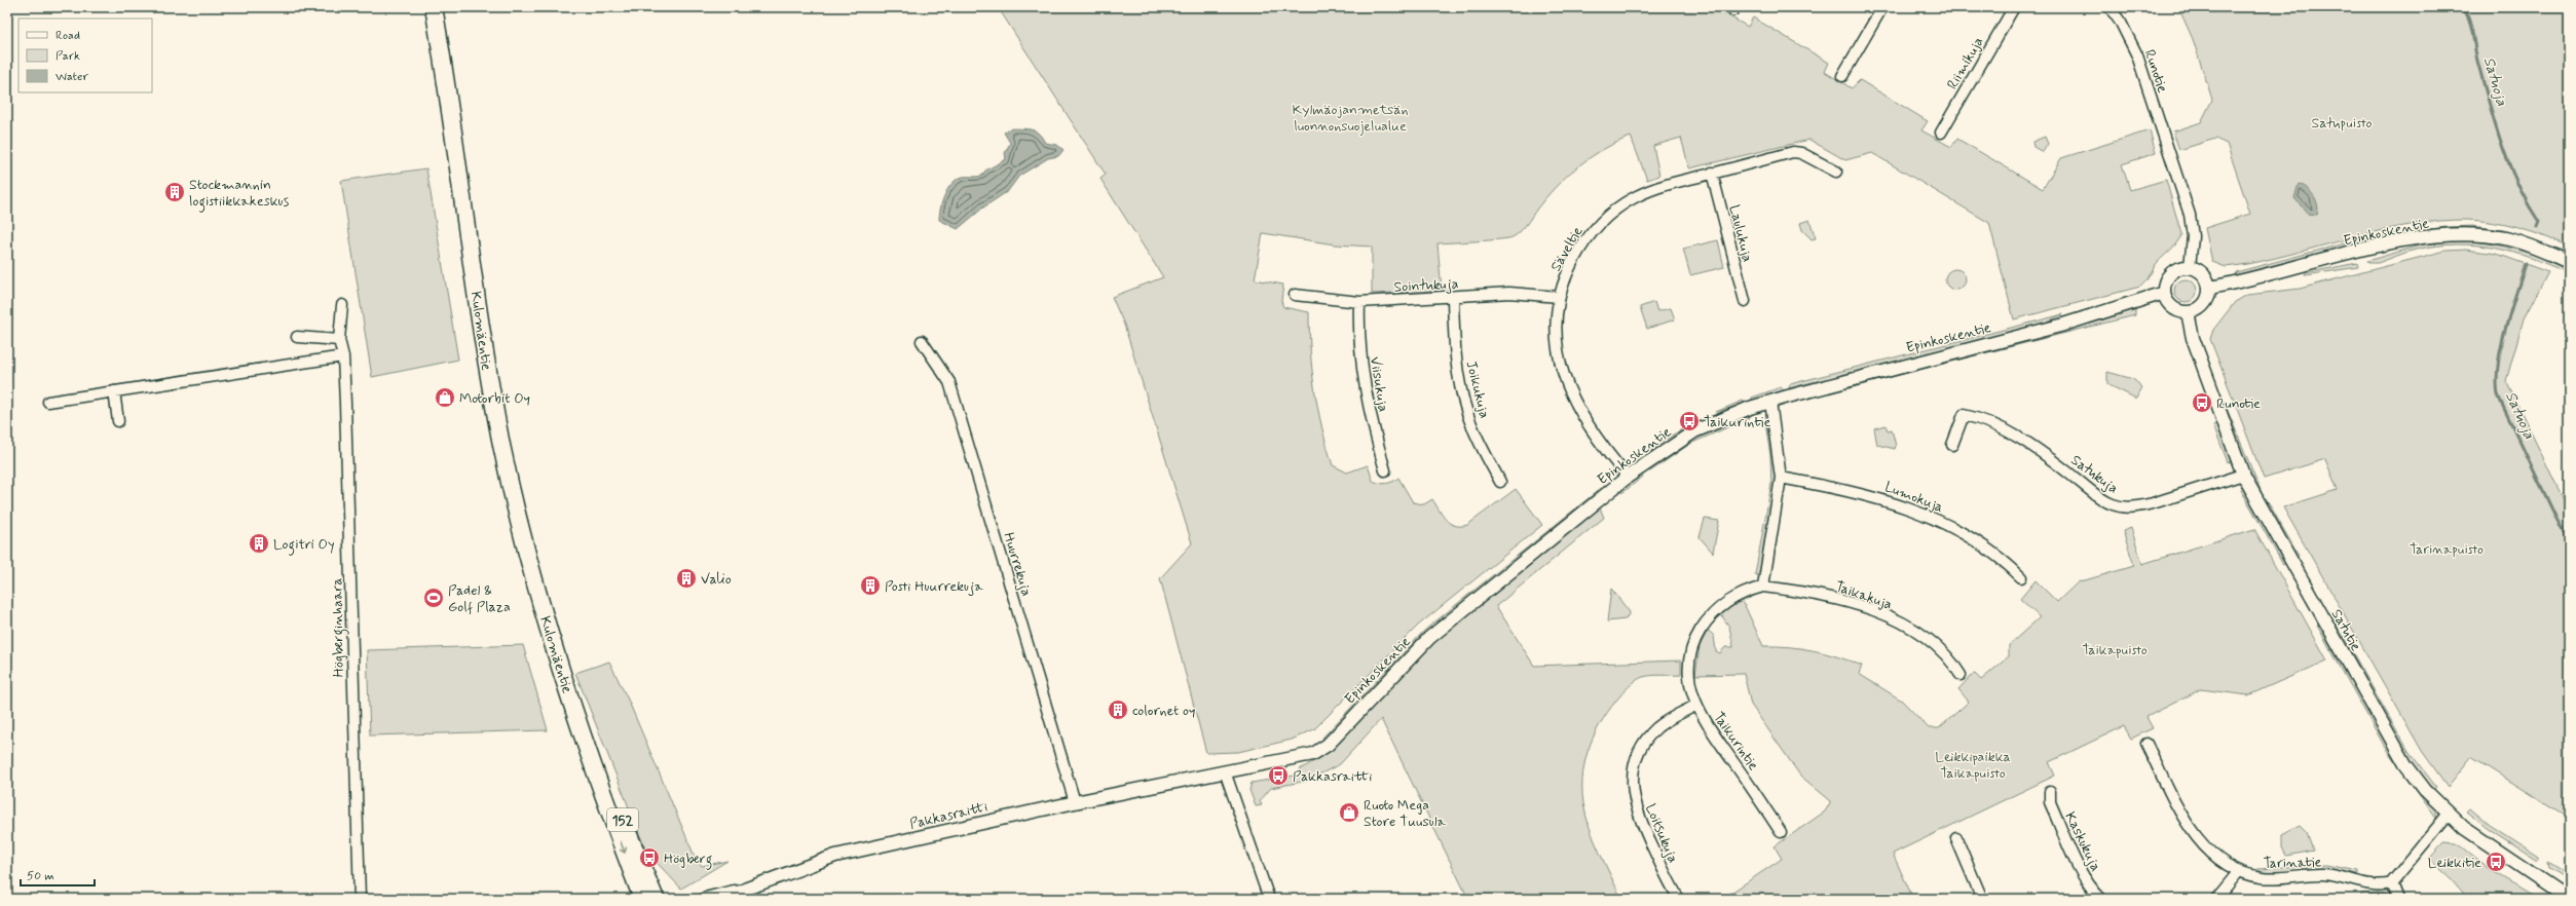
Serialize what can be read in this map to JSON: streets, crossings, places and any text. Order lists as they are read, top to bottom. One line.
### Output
{"streets":{"main road":["Kulomäentie","152"],"street":["Riimikuja","Runotie","Epinkoskentie","Laulukuja","Säveltie","Sointukuja","Viisukuja","Joikukuja","Satukuja","Lumokuja","Huurrekuja","Taikakuja","Högberginhaara","Satutie","Taikurintie","Pakkasraitti","Loitsukuja","Kaskukuja","Tarinatie"]},"crossings":[["Runotie","Epinkoskentie"],["Runotie","Satutie"],["Epinkoskentie","Säveltie"],["Epinkoskentie","Satutie"],["Epinkoskentie","Pakkasraitti"],["Laulukuja","Säveltie"],["Säveltie","Sointukuja"],["Sointukuja","Viisukuja"],["Sointukuja","Joikukuja"],["Satukuja","Satutie"],["Huurrekuja","Pakkasraitti"],["Taikakuja","Taikurintie"],["Taikurintie","Loitsukuja"]],"water":["Satuoja"],"parks":["Kylmäojanmetsän luonnonsuojelualue","Satupuisto","Tarinapuisto","Taikapuisto","Leikkipaikka Taikapuisto"],"places":{"building":["Stockmannin logistiikkakeskus","Logitri Oy","Valio","Posti Huurrekuja","colornet oy"],"shop":["Motorbit Oy","Ruoto Mega Store Tuusula"],"bus stop":["Runotie","Taikurintie","Pakkasraitti","Högberg","Leikkitie"],"sports":["Padel & Golf Plaza"]},"legend":["Road","Park","Water"],"scale_bar":"50 m"}
